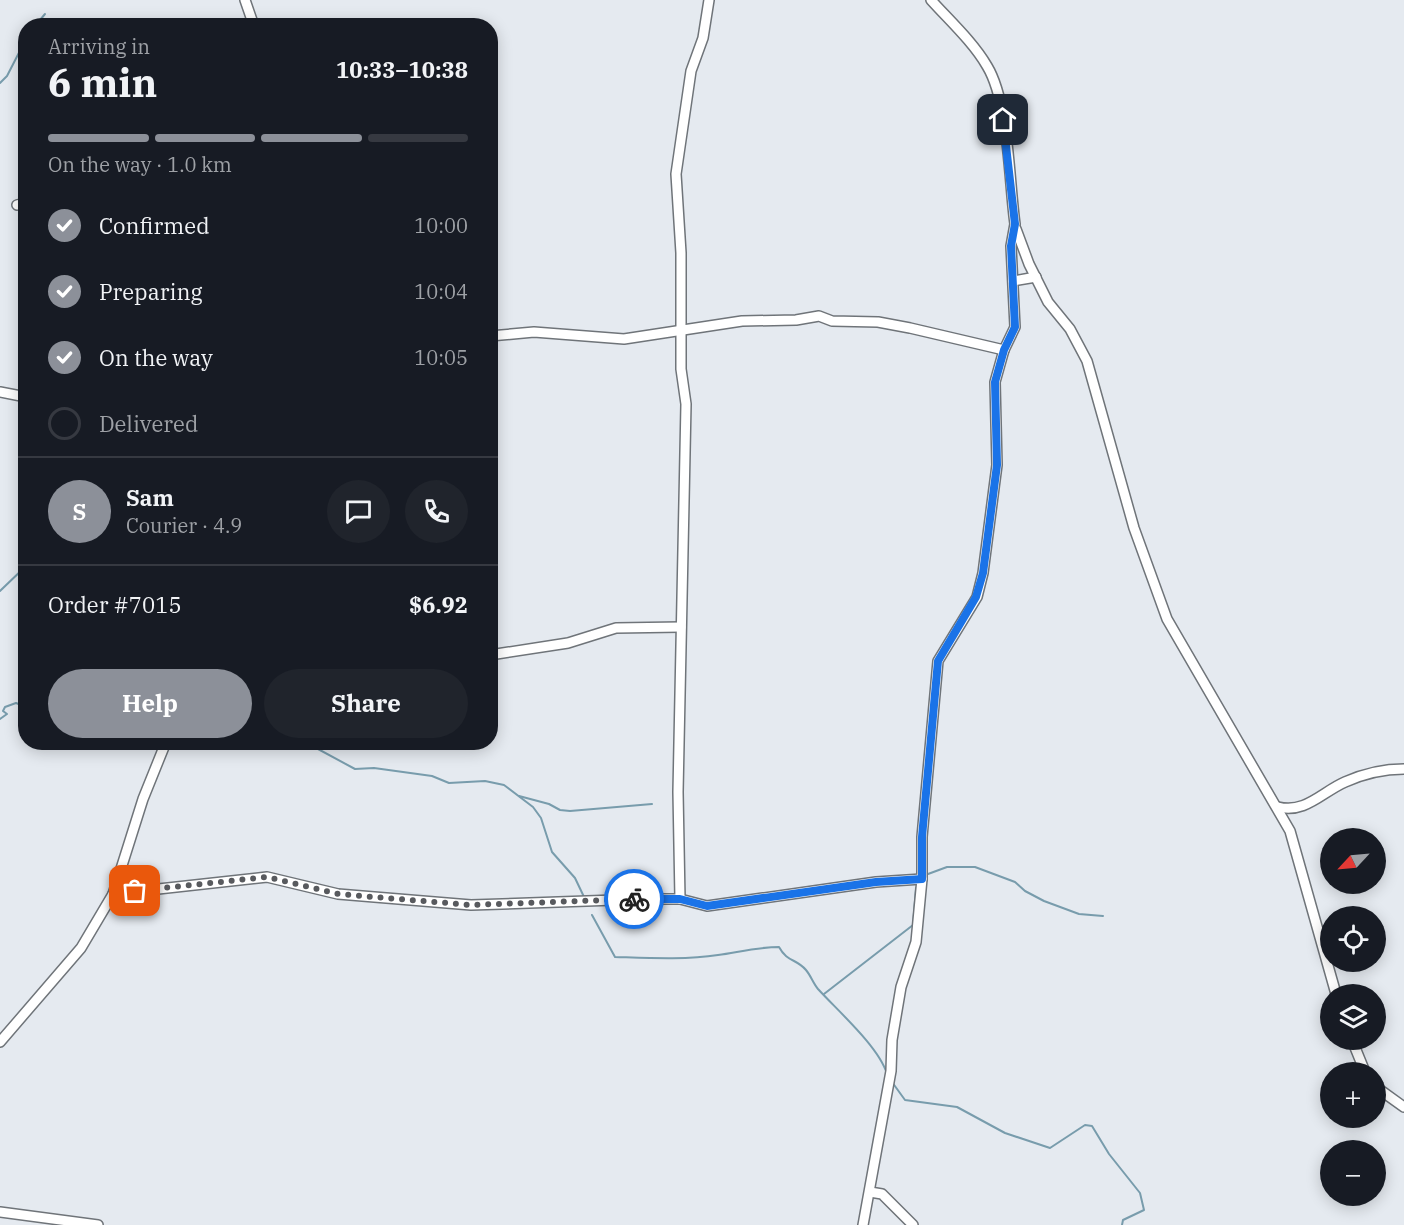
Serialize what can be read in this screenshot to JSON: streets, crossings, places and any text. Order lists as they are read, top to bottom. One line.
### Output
{"north":"bottom left","page":{"heading":["6 min","Arriving in","10:33–10:38"],"panel":["Sam","Courier · 4.9","Order #7015","$6.92"],"bar":"On the way · 1.0 km","list":[["Confirmed","10:00"],["Preparing","10:04"],["On the way","10:05"],"Delivered"],"round":"S","buttons":["Help","Share"],"map_buttons":["+","−"]}}
